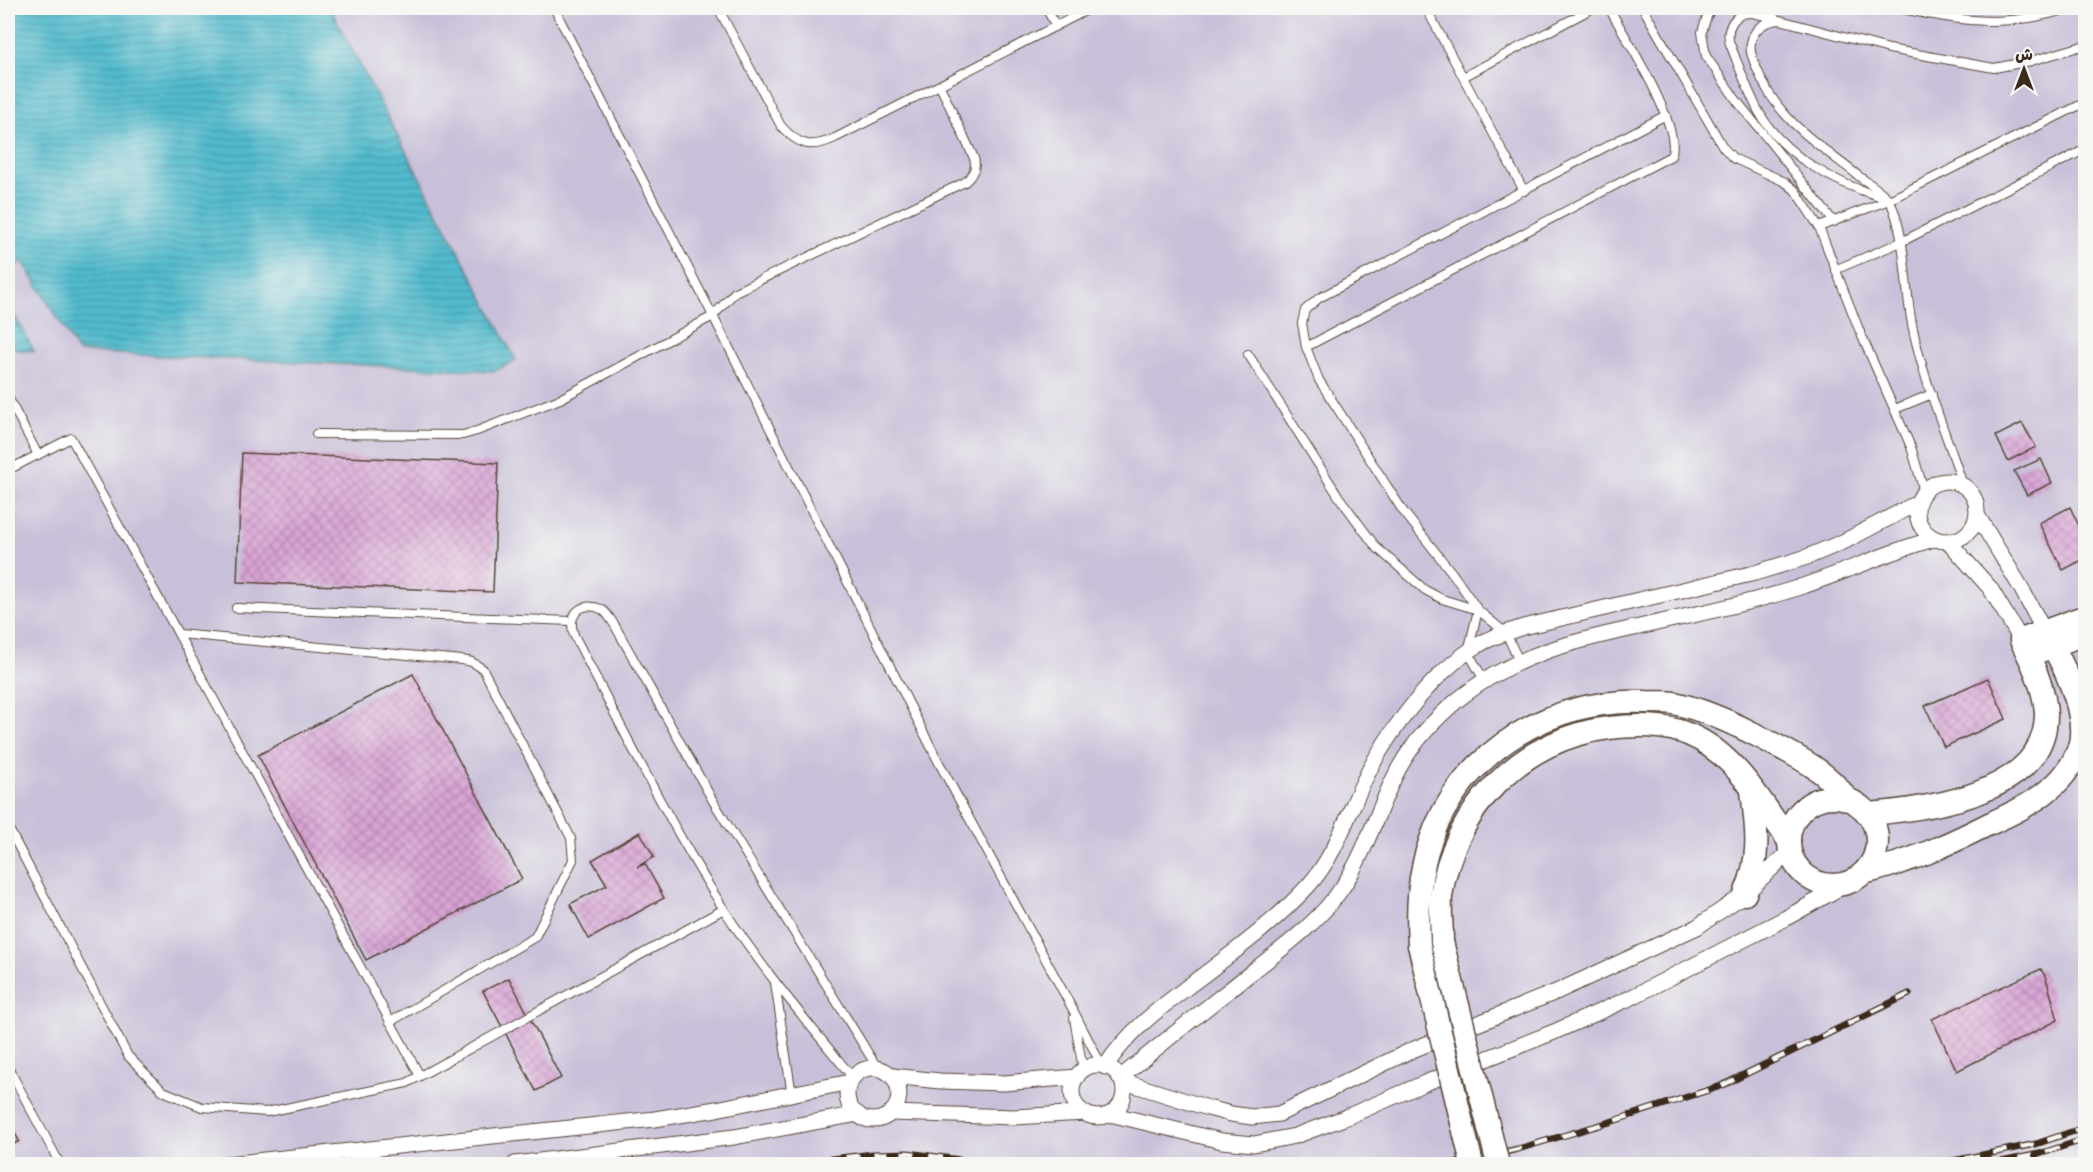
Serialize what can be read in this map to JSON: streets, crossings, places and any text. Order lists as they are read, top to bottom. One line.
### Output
{"north":"top"}
